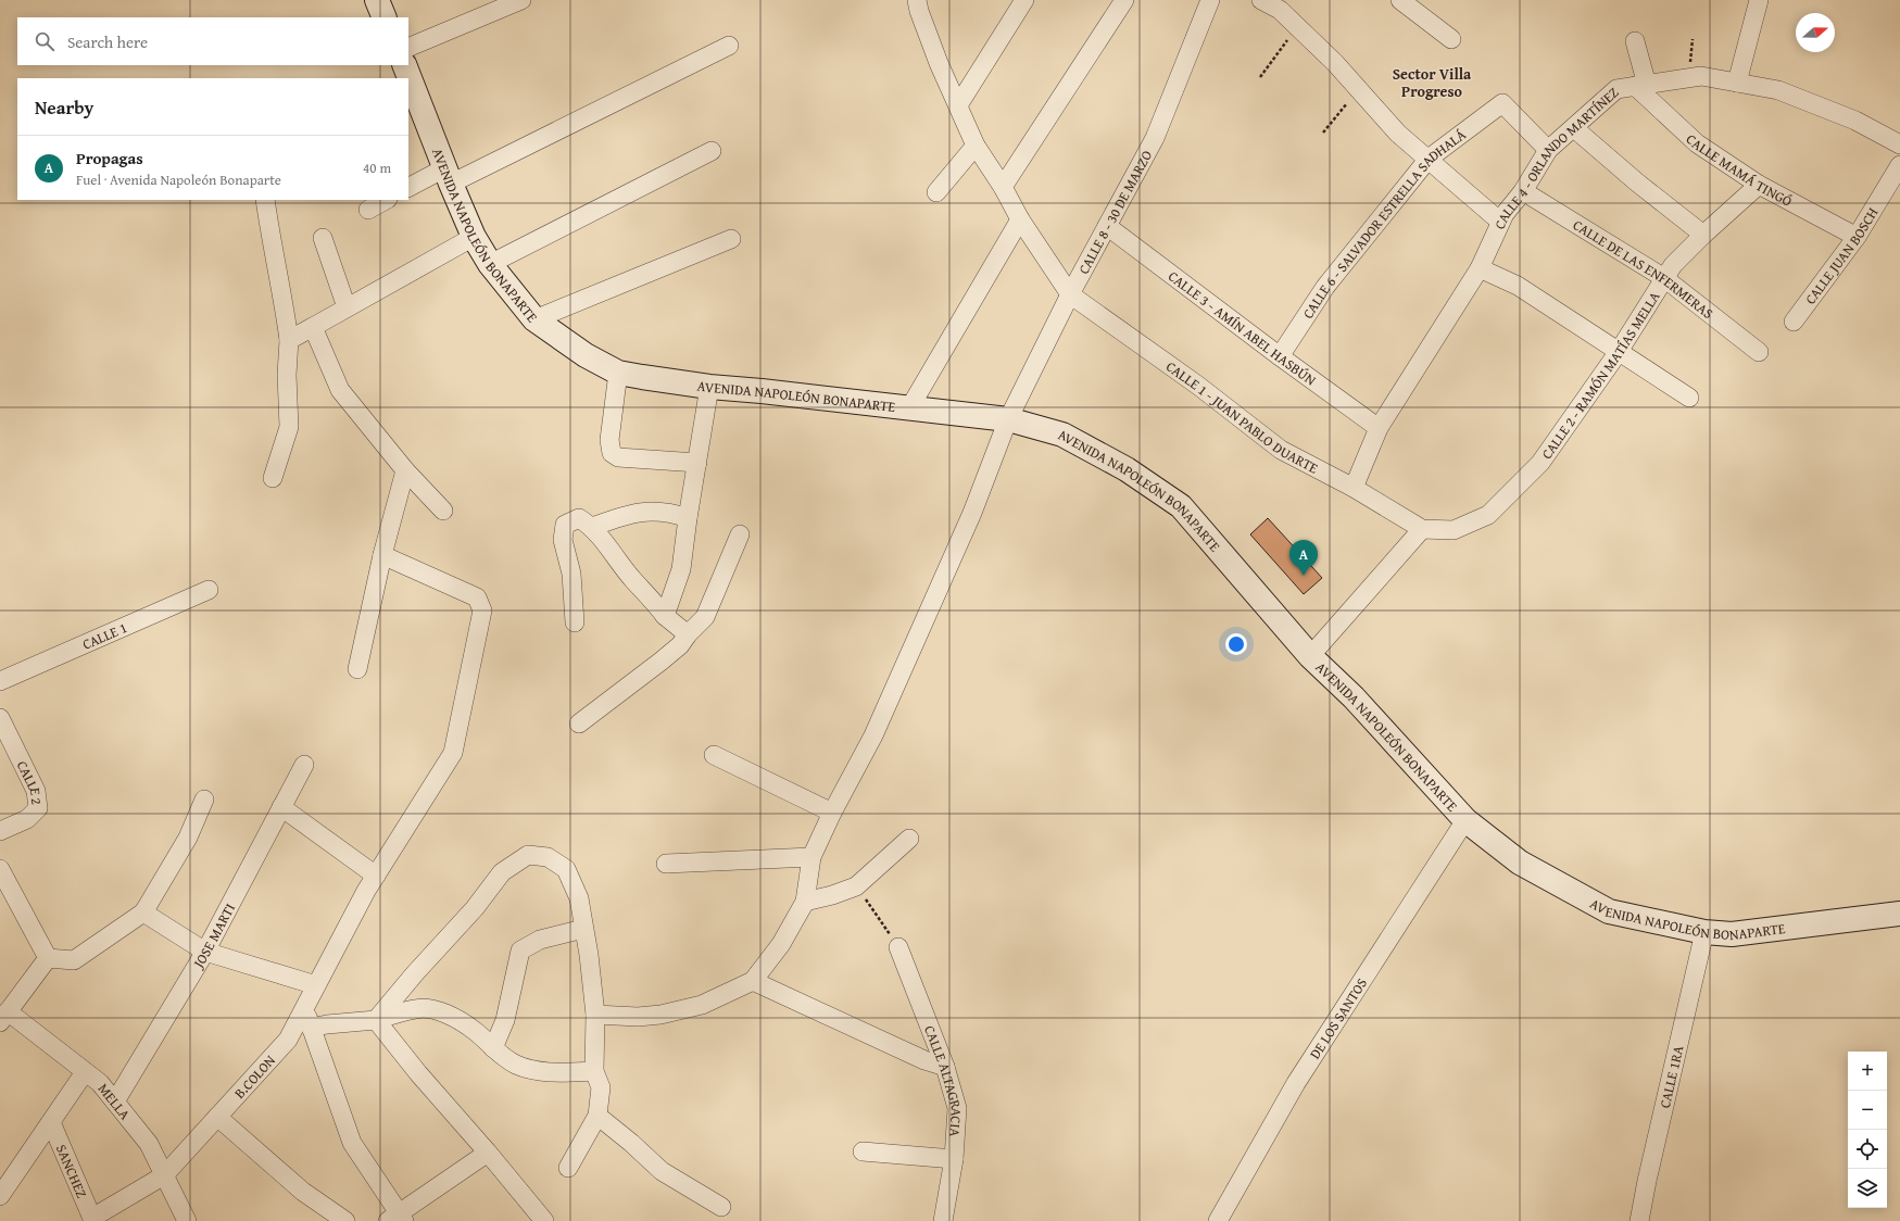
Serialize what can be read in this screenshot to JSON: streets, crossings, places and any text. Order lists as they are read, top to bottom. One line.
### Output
{"streets":{"main road":["AVENIDA NAPOLEÓN BONAPARTE"],"street":["CALLE 4 - ORLANDO MARTÍNEZ","CALLE MAMÁ TINGÓ","CALLE 8 - 30 DE MARZO","CALLE 6 - SALVADOR ESTRELLA SADHALÁ","CALLE JUAN BOSCH","CALLE DE LAS ENFERMERAS","CALLE 3 - AMÍN ABEL HASBÚN","CALLE 2 - RAMÓN MATÍAS MELLA","CALLE 1 - JUAN PABLO DUARTE","CALLE 1","CALLE 2","JOSE MARTI","DE LOS SANTOS","B.COLON","CALLE 1RA","CALLE ALTAGRACIA","MELLA","SANCHEZ"]},"crossings":[["CALLE 4 - ORLANDO MARTÍNEZ","CALLE MAMÁ TINGÓ"],["CALLE 4 - ORLANDO MARTÍNEZ","CALLE 6 - SALVADOR ESTRELLA SADHALÁ"],["CALLE 4 - ORLANDO MARTÍNEZ","CALLE DE LAS ENFERMERAS"],["CALLE 4 - ORLANDO MARTÍNEZ","CALLE 3 - AMÍN ABEL HASBÚN"],["CALLE 4 - ORLANDO MARTÍNEZ","CALLE 1 - JUAN PABLO DUARTE"],["CALLE MAMÁ TINGÓ","CALLE JUAN BOSCH"],["CALLE MAMÁ TINGÓ","CALLE 2 - RAMÓN MATÍAS MELLA"],["CALLE 8 - 30 DE MARZO","AVENIDA NAPOLEÓN BONAPARTE"],["CALLE 8 - 30 DE MARZO","CALLE 3 - AMÍN ABEL HASBÚN"],["CALLE 8 - 30 DE MARZO","CALLE 1 - JUAN PABLO DUARTE"],["CALLE 6 - SALVADOR ESTRELLA SADHALÁ","CALLE 3 - AMÍN ABEL HASBÚN"],["AVENIDA NAPOLEÓN BONAPARTE","DE LOS SANTOS"],["AVENIDA NAPOLEÓN BONAPARTE","CALLE 1RA"],["CALLE DE LAS ENFERMERAS","CALLE 2 - RAMÓN MATÍAS MELLA"],["CALLE 2 - RAMÓN MATÍAS MELLA","CALLE 1 - JUAN PABLO DUARTE"],["JOSE MARTI","MELLA"],["B.COLON","MELLA"],["B.COLON","SANCHEZ"]],"districts":["Sector Villa Progreso"],"north":"right","page":{"search":"Search here","heading":"Nearby","list":[{"mark":"A","name":"Propagas","note":"Fuel · Avenida Napoleón Bonaparte","value":"40 m"}],"pins":"A","map_buttons":["+","−"]}}
